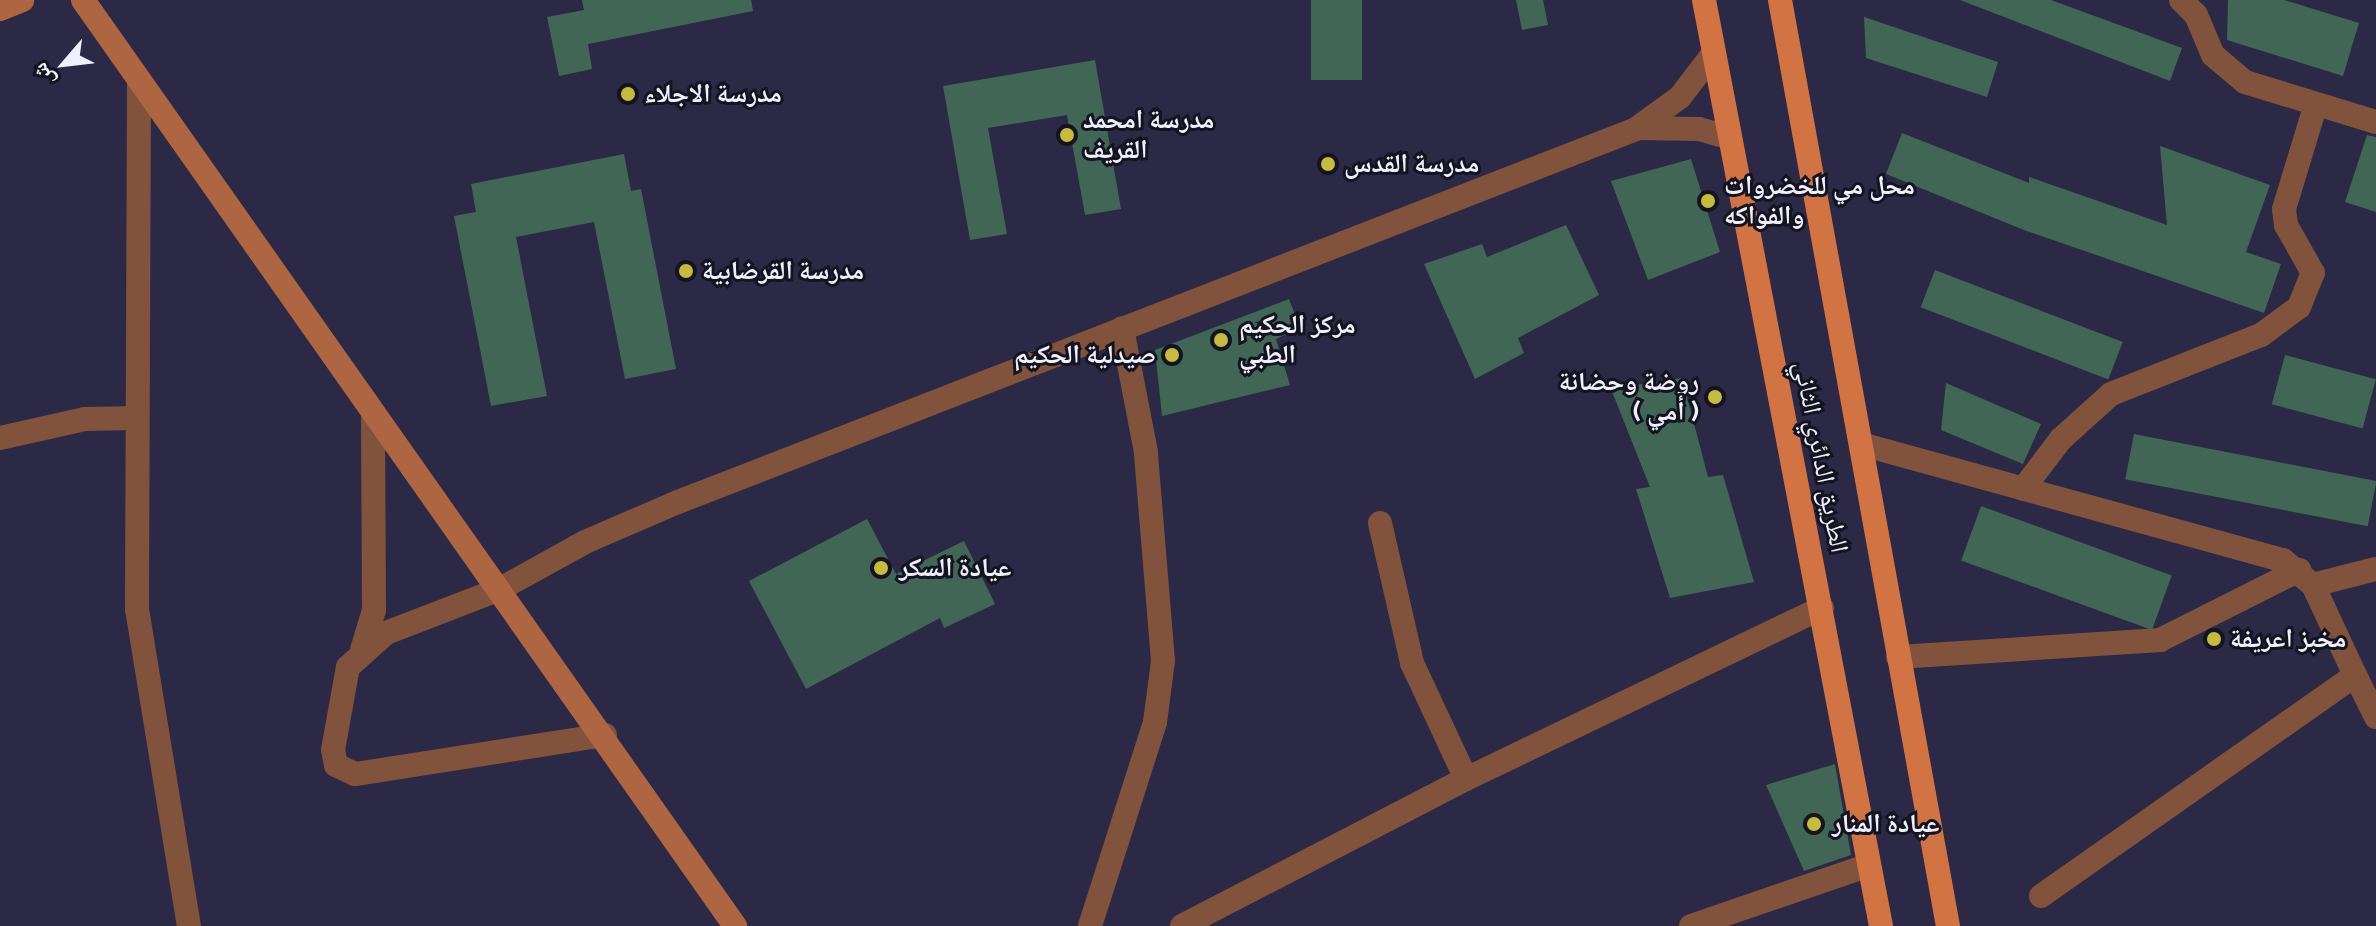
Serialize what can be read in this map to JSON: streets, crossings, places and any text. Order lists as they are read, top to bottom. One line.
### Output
{"streets":{"main road":["الطريق الدائري الثاني"]},"places":["مدرسة الاجلاء","مدرسة امحمد القريف","مدرسة القدس","محل مي للخضروات والفواكه","مدرسة القرضابية","مركز الحكيم الطبي","صيدلية الحكيم","روضة وحضانة ( أمي )","عيادة السكر","مخبز اعريفة","عيادة المنار"],"north":"bottom left"}
